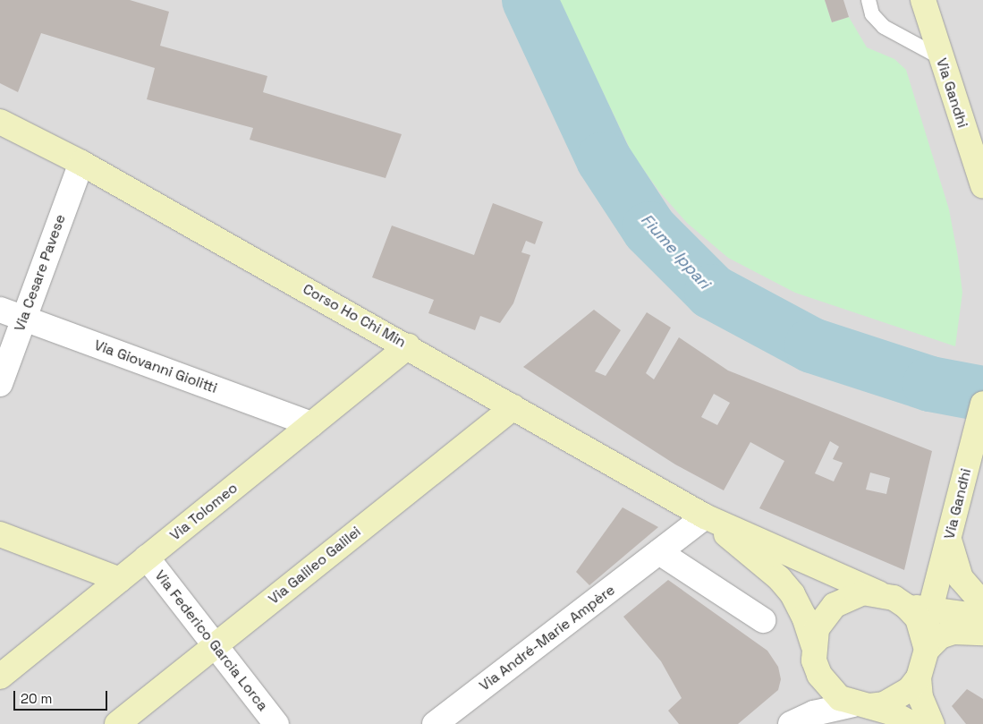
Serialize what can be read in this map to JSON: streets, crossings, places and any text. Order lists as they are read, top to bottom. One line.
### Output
{"streets":{"main road":["Via Gandhi","Corso Ho Chi Min","Via Tolomeo","Via Galileo Galilei"],"street":["Via Cesare Pavese","Via Giovanni Giolitti","Via André-Marie Ampère","Via Federico Garcia Lorca"]},"crossings":[["Via Cesare Pavese","Corso Ho Chi Min"],["Via Cesare Pavese","Via Giovanni Giolitti"],["Corso Ho Chi Min","Via Tolomeo"],["Corso Ho Chi Min","Via Galileo Galilei"],["Corso Ho Chi Min","Via André-Marie Ampère"],["Via Giovanni Giolitti","Via Tolomeo"],["Via Tolomeo","Via Federico Garcia Lorca"],["Via Galileo Galilei","Via Federico Garcia Lorca"]],"water":["Fiume Ippari"],"scale_bar":"20 m"}
